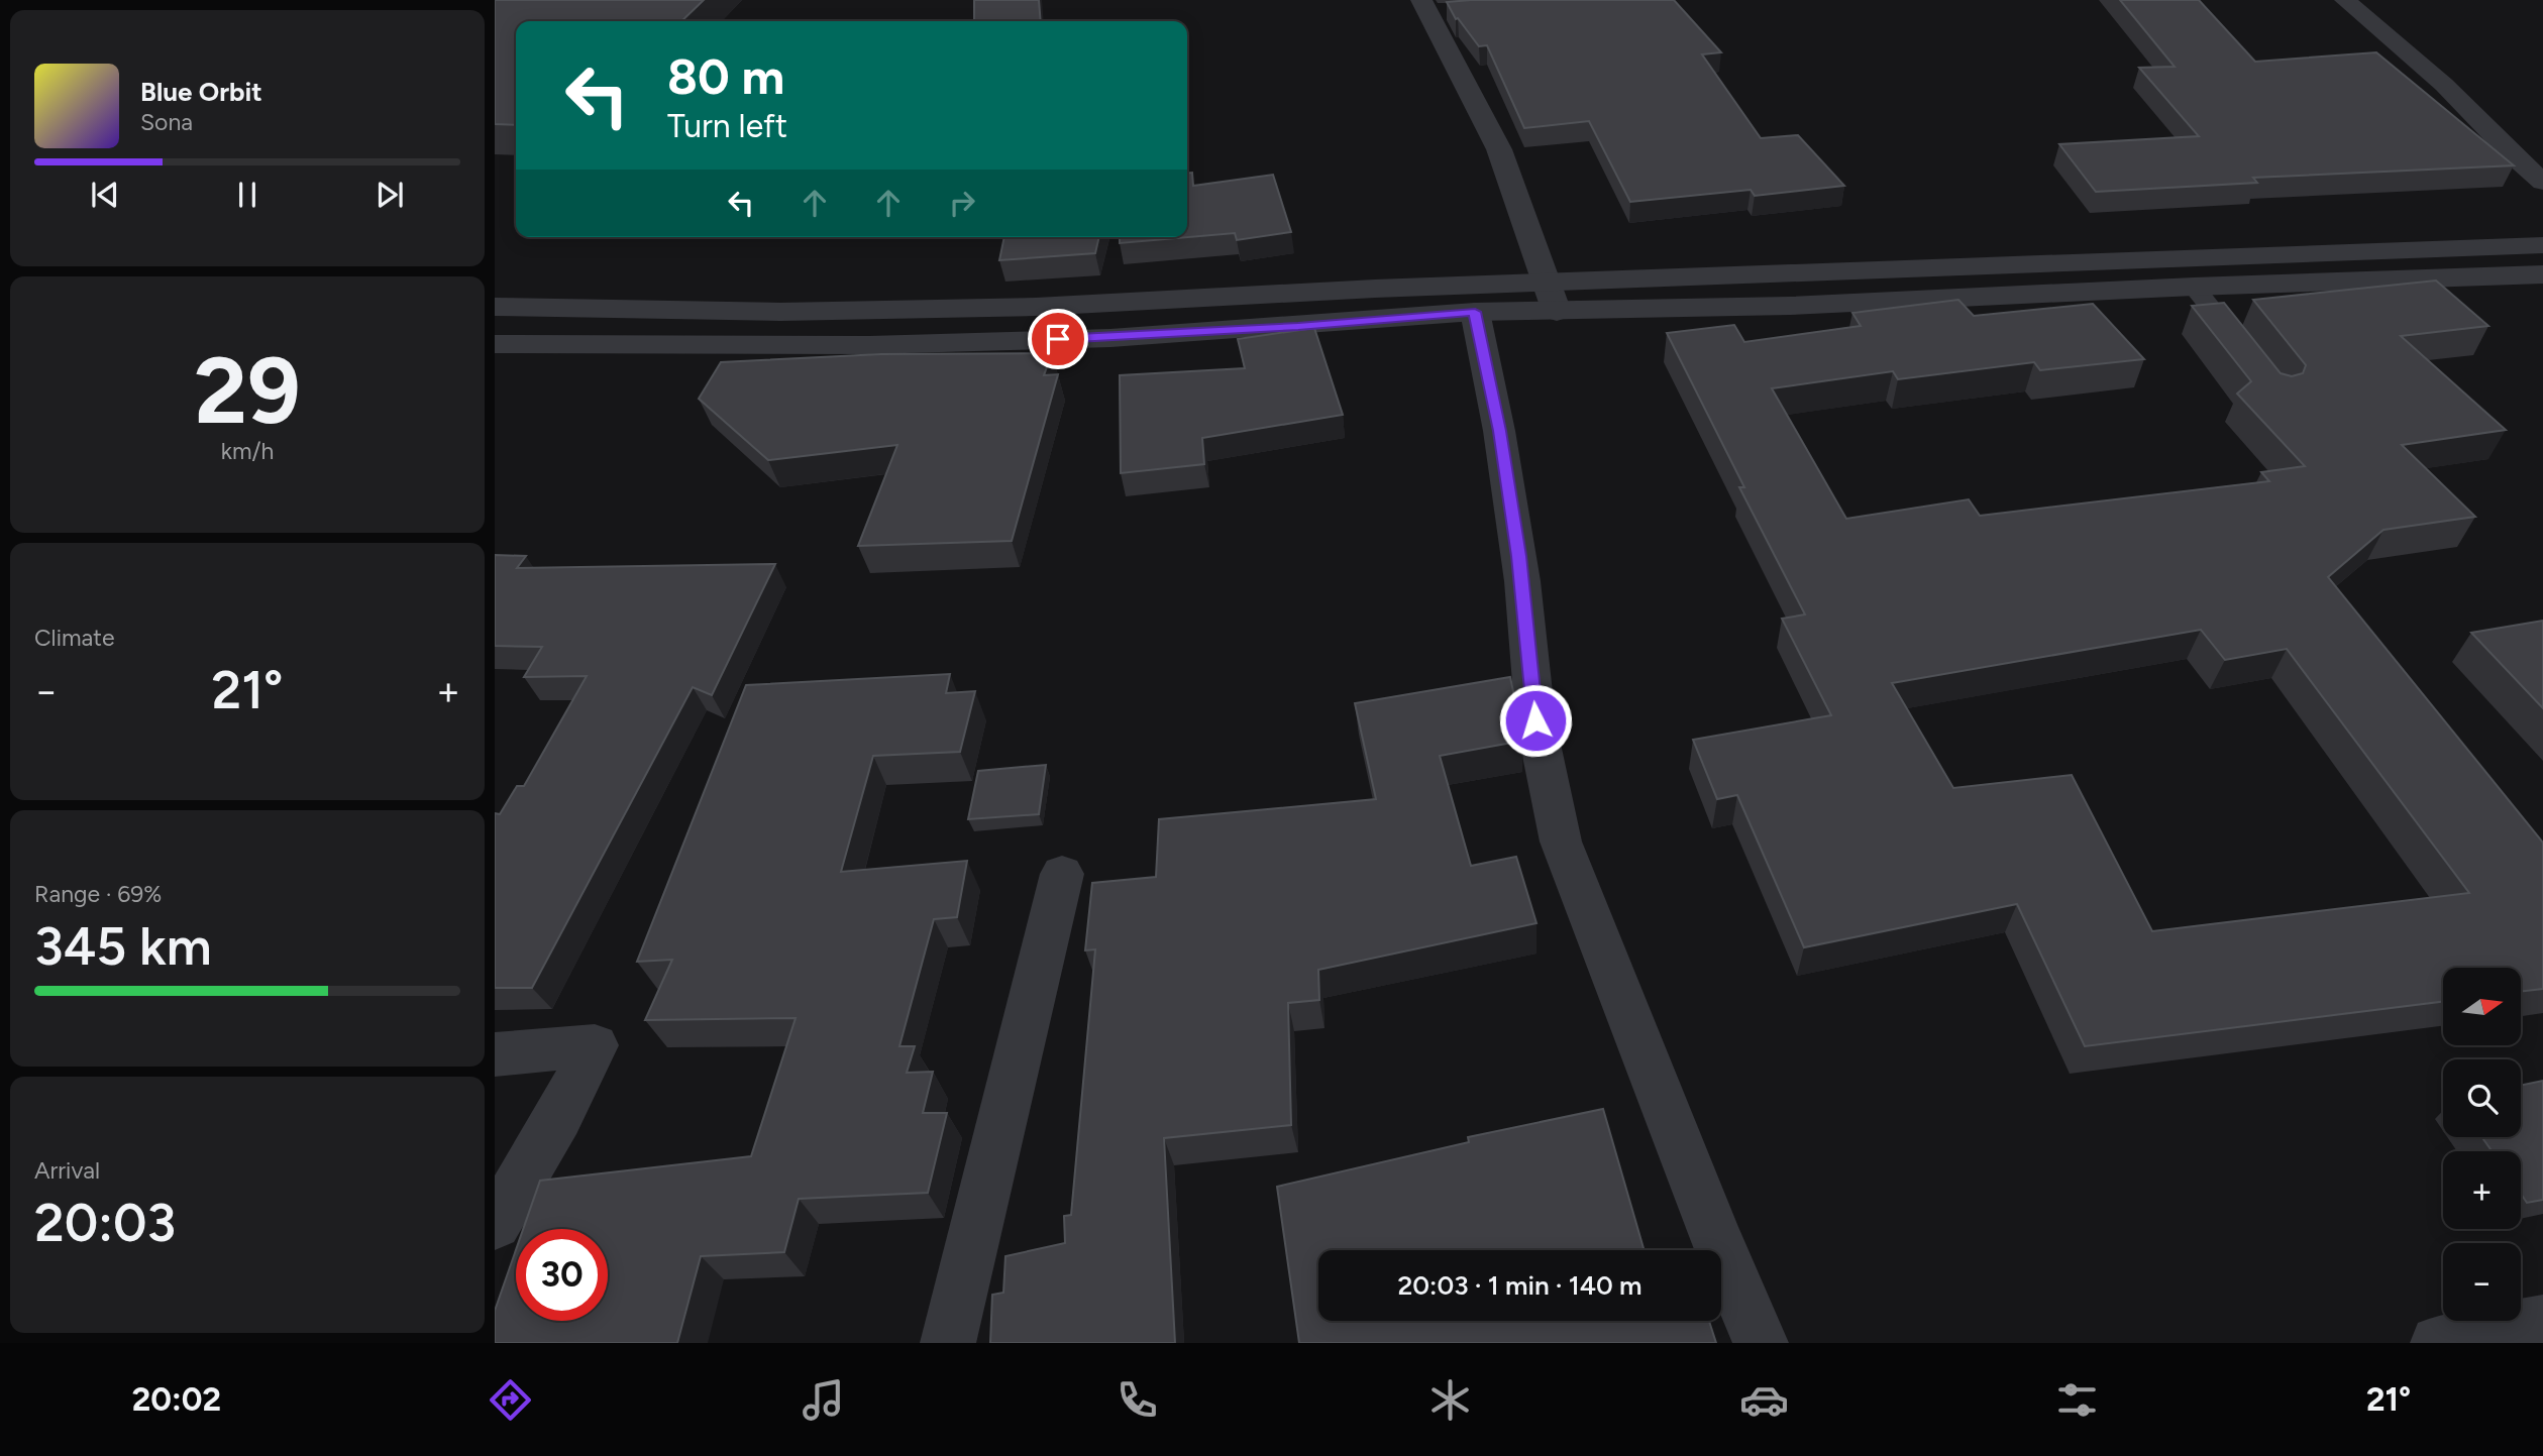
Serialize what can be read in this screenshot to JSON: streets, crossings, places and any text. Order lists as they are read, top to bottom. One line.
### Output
{"north":"right","page":{"turn":["80 m","Turn left"],"song":["Blue Orbit","Sona"],"tile":[["29","km/h"],"Climate",["Range · 69%","345 km"],["Arrival","20:03"]],"heat":["−","21°","+"],"map_buttons":["+","−"],"limit":"30","trip":"20:03 · 1 min · 140 m","tabs":["20:02","21°"]}}
